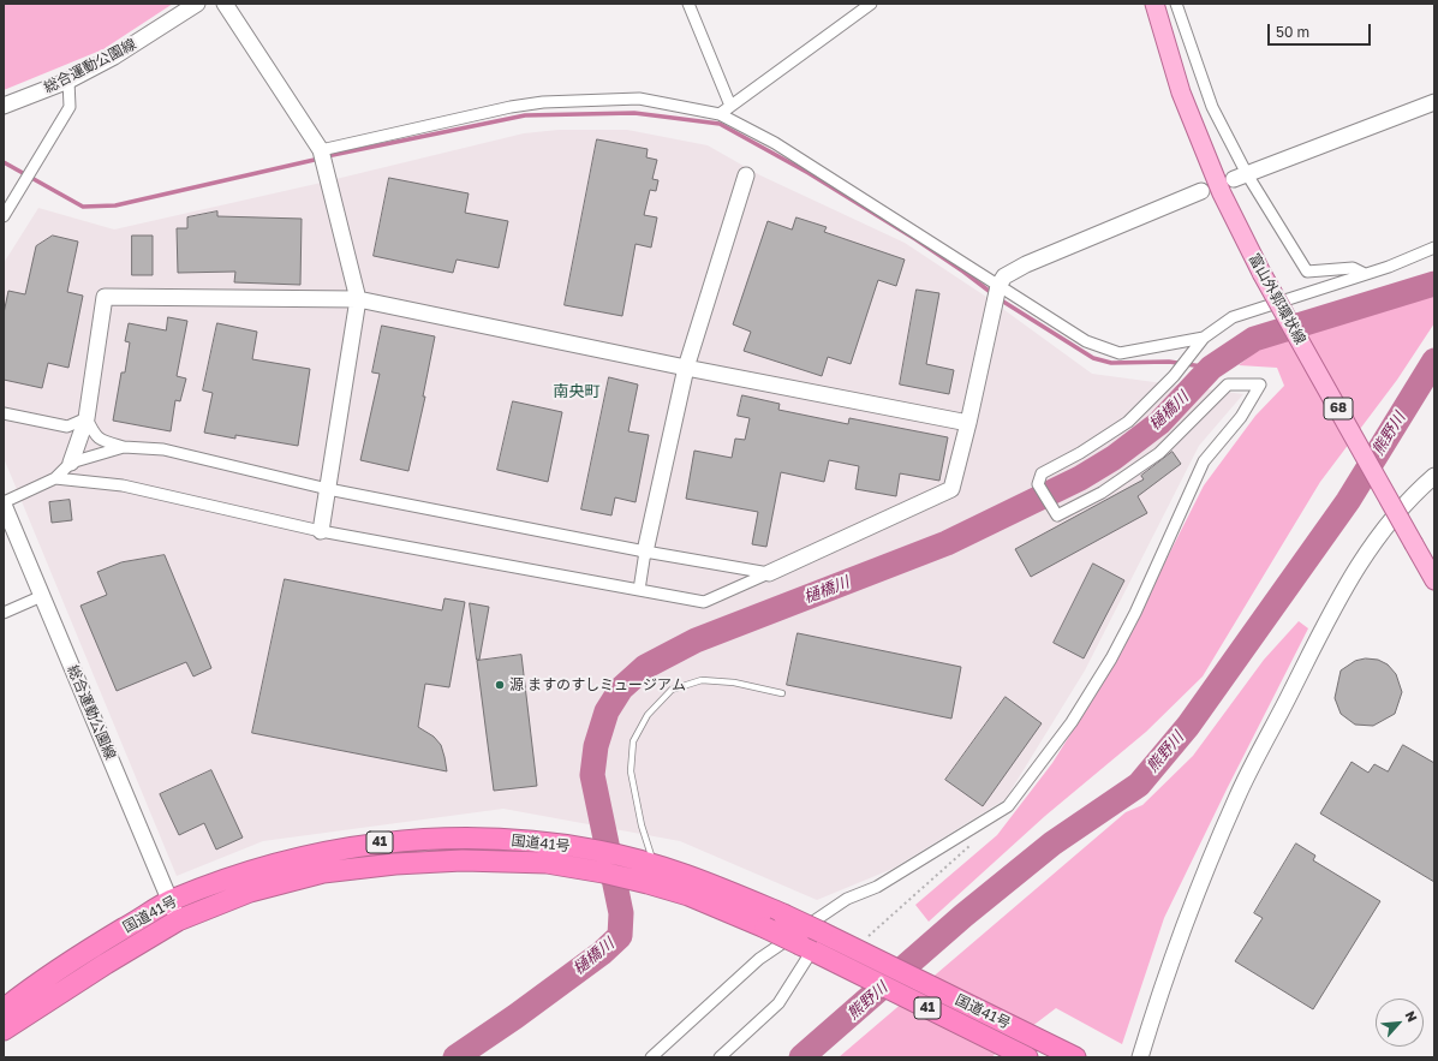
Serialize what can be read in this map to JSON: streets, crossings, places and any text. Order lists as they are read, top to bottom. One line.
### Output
{"streets":{"highway":["41","国道41号"],"main road":["富山外郭環状線","68"],"street":["総合運動公園線"]},"crossings":[["総合運動公園線","国道41号"]],"districts":["南央町"],"water":["樋橋川","熊野川"],"places":["源 ますのすしミュージアム"],"scale_bar":"50 m","north":"top right"}
